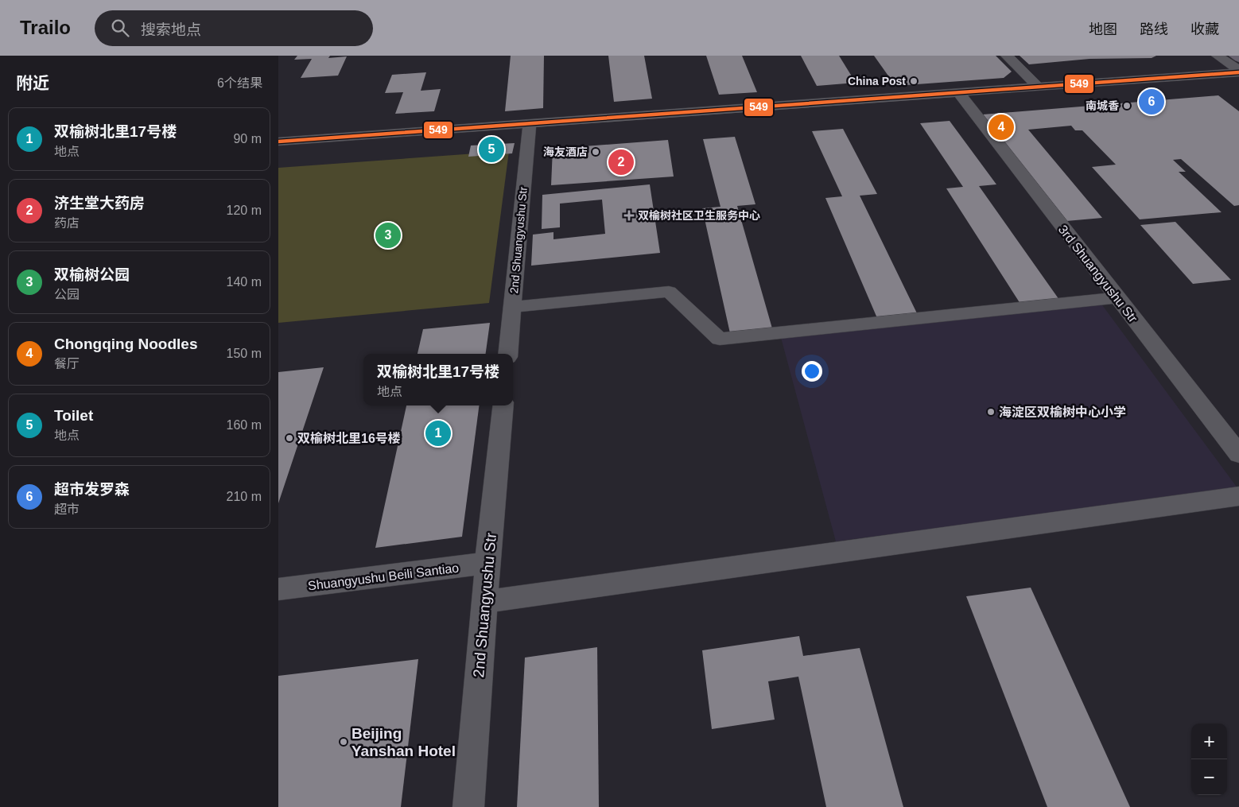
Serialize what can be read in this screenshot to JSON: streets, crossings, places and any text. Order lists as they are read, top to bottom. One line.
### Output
{"streets":{"street":["2nd Shuangyushu Str","3rd Shuangyushu Str","Shuangyushu Beili Santiao"]},"crossings":[["2nd Shuangyushu Str","Shuangyushu Beili Santiao"]],"places":{"other":["China Post","南城香","海友酒店","海淀区双榆树中心小学","双榆树北里16号楼","Beijing Yanshan Hotel"],"health":["双榆树社区卫生服务中心"]},"lines":["transit line 549"],"page":{"header":"Trailo","search":"搜索地点","nav":["地图","路线","收藏"],"heading":["附近","6个结果"],"pins":["6","4","5","2","3","1"],"list":[{"mark":"1","name":"双榆树北里17号楼","note":"地点","value":"90 m"},{"mark":"2","name":"济生堂大药房","note":"药店","value":"120 m"},{"mark":"3","name":"双榆树公园","note":"公园","value":"140 m"},{"mark":"4","name":"Chongqing Noodles","note":"餐厅","value":"150 m"},{"mark":"5","name":"Toilet","note":"地点","value":"160 m"},{"mark":"6","name":"超市发罗森","note":"超市","value":"210 m"}],"popup":["双榆树北里17号楼","地点"],"map_buttons":["+","−"]}}
